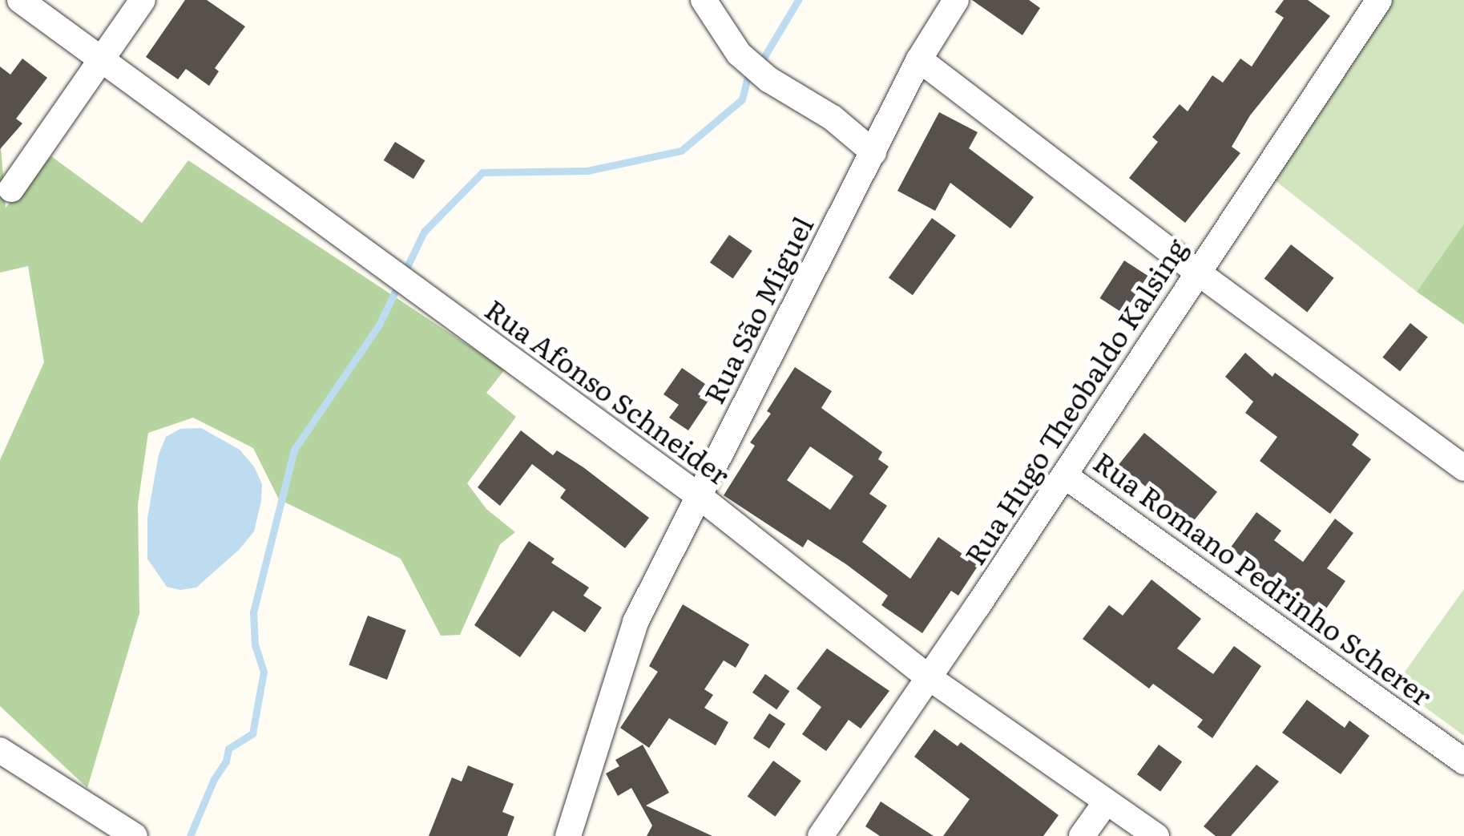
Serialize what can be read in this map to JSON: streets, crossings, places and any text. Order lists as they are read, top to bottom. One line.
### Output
{"streets":{"street":["Rua São Miguel","Rua Afonso Schneider","Rua Hugo Theobaldo Kalsing","Rua Romano Pedrinho Scherer"]},"crossings":[["Rua São Miguel","Rua Afonso Schneider"],["Rua Afonso Schneider","Rua Hugo Theobaldo Kalsing"],["Rua Hugo Theobaldo Kalsing","Rua Romano Pedrinho Scherer"]]}
